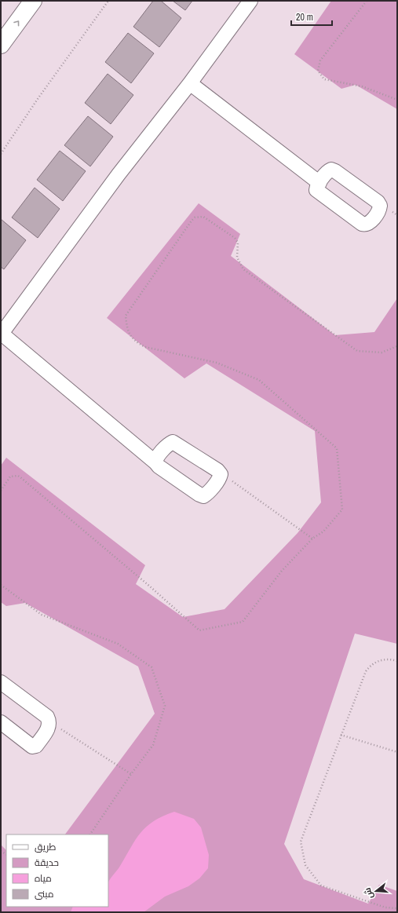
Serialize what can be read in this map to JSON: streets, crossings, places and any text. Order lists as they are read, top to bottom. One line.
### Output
{"legend":["طريق","حديقة","مياه","مبنى"],"scale_bar":"20 m","north":"left"}
